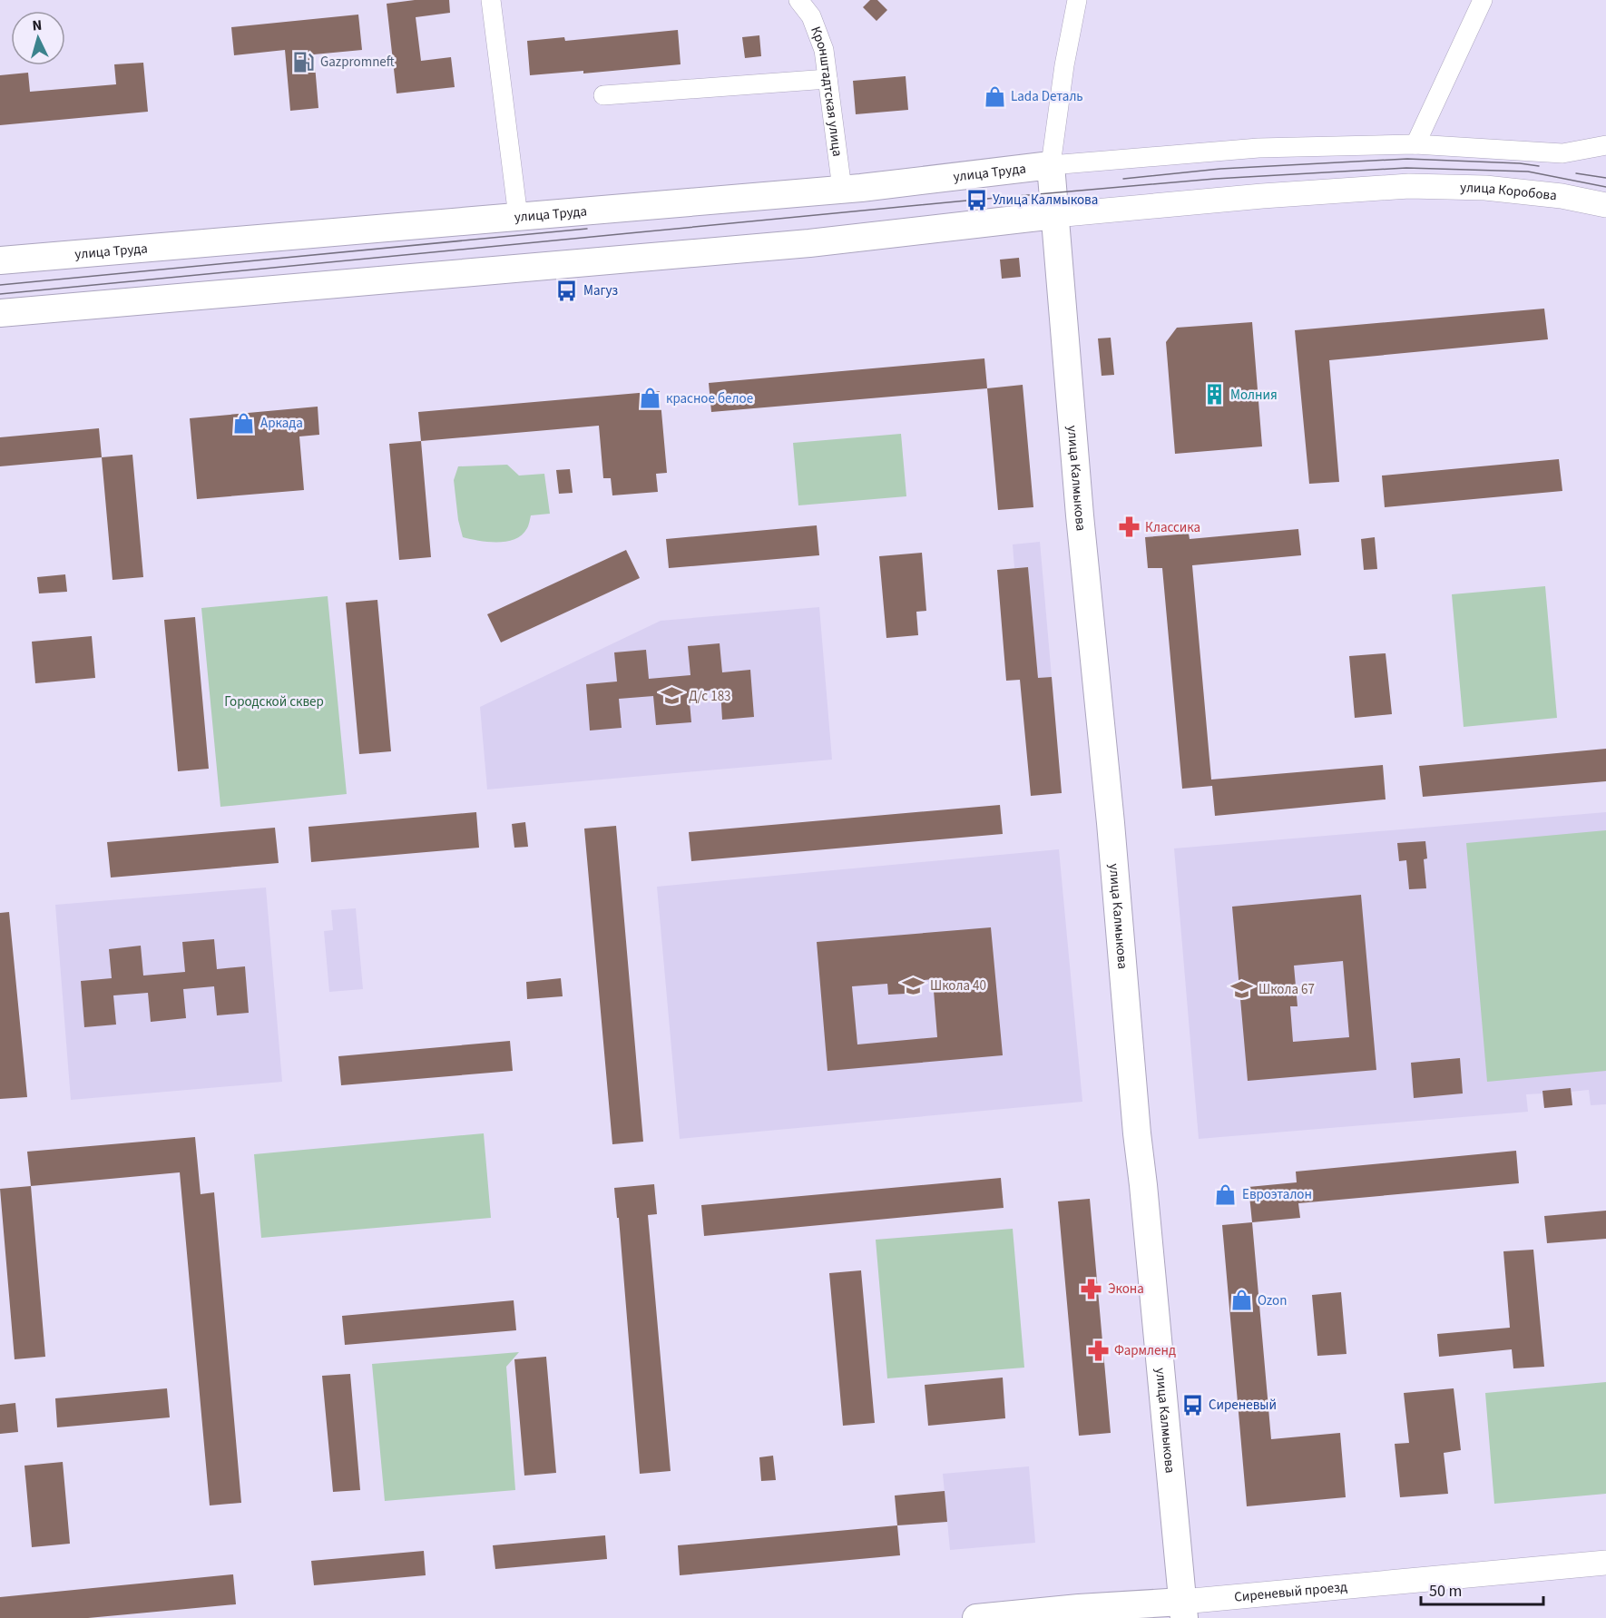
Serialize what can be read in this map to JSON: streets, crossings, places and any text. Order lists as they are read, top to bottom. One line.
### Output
{"streets":{"main road":["улица Труда","улица Калмыкова","Сиреневый проезд"],"street":["Кронштадтская улица","улица Коробова"]},"crossings":[["Кронштадтская улица","улица Труда"],["улица Коробова","улица Калмыкова"],["улица Калмыкова","Сиреневый проезд"]],"parks":["Городской сквер"],"places":{"fuel station":["Gazpromneft"],"shop":["Lada Dеталь","красное белое","Аркада","Евроэталон","Ozon"],"bus stop":["Улица Калмыкова","Магуз","Сиреневый"],"building":["Молния"],"pharmacy":["Классика","Экона","Фармленд"],"school or university":["Д/с 183","Школа 40","Школа 67"]},"scale_bar":"50 m","north":"top"}
